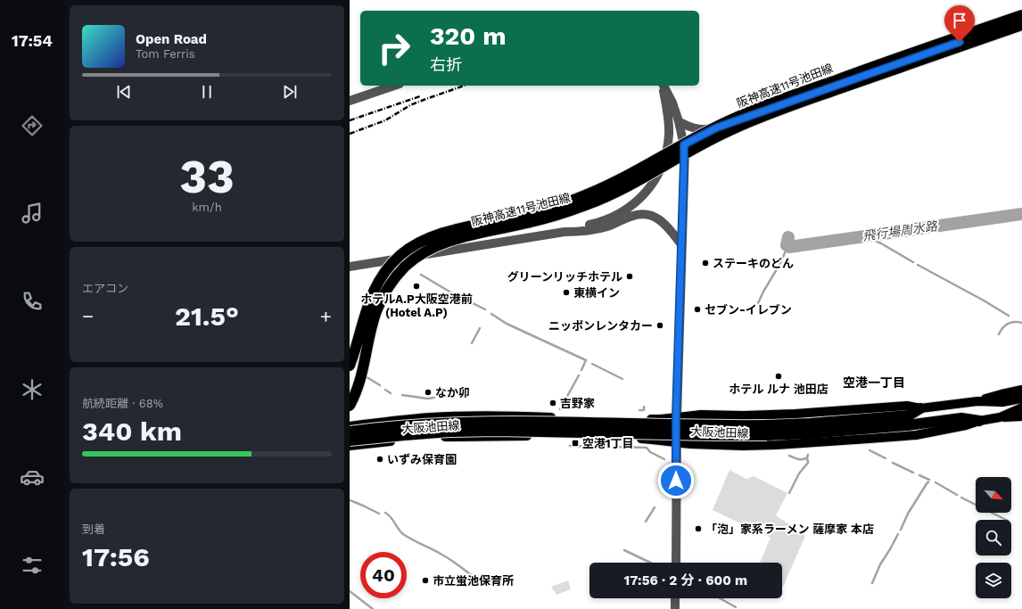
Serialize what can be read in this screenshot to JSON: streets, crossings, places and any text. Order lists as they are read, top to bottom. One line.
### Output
{"streets":{"highway":["阪神高速11号池田線"],"main road":["大阪池田線"]},"districts":["空港一丁目"],"water":["飛行場周水路"],"places":{"other":["ステーキのどん","グリーンリッチホテル","ホテルA.P大阪空港前 (Hotel A.P)","東横イン","セブン-イレブン","ニッポンレンタカー","ホテル ルナ 池田店","なか卯","吉野家","いずみ保育園","「泡」家系ラーメン 薩摩家 本店","市立蛍池保育所"],"transit":["空港1丁目"]},"north":"bottom right","page":{"tabs":"17:54","turn":["320 m","右折"],"song":["Open Road","Tom Ferris"],"tile":[["33","km/h"],"エアコン",["航続距離 · 68%","340 km"],["到着","17:56"]],"heat":["−","21.5°","+"],"limit":"40","trip":"17:56 · 2 分 · 600 m"}}
